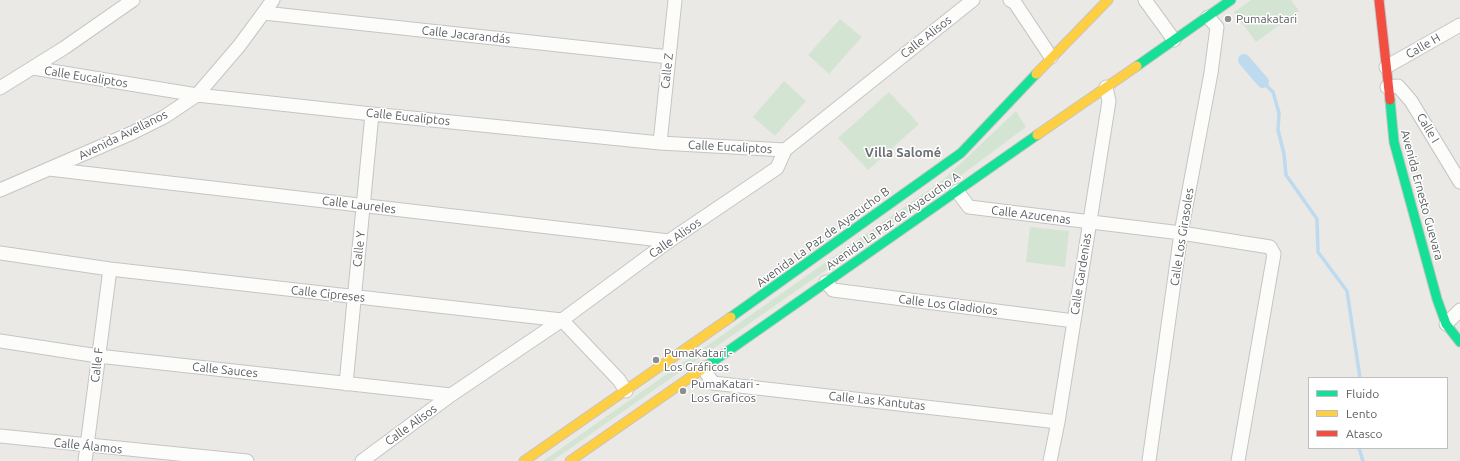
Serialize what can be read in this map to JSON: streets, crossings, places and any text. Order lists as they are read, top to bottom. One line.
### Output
{"streets":{"main road":["Avenida Ernesto Guevara","Avenida La Paz de Ayacucho A","Avenida La Paz de Ayacucho B"],"street":["Calle Jacarandás","Calle Alisos","Calle H","Calle Z","Calle Eucaliptos","Calle I","Avenida Avellanos","Calle Laureles","Calle Azucenas","Calle Los Girasoles","Calle Y","Calle Gardenias","Calle Cipreses","Calle Los Gladiolos","Calle F","Calle Sauces","Calle Las Kantutas","Calle Álamos"]},"crossings":[["Calle Jacarandás","Calle Z"],["Calle Jacarandás","Avenida Avellanos"],["Calle Alisos","Calle Eucaliptos"],["Calle Alisos","Calle Laureles"],["Calle Alisos","Calle Cipreses"],["Calle Alisos","Calle Sauces"],["Calle H","Avenida Ernesto Guevara"],["Calle Z","Calle Eucaliptos"],["Calle Eucaliptos","Avenida Avellanos"],["Calle Eucaliptos","Calle Y"],["Calle I","Avenida Ernesto Guevara"],["Avenida Avellanos","Calle Laureles"],["Calle Laureles","Calle Y"],["Calle Azucenas","Avenida La Paz de Ayacucho A"],["Calle Azucenas","Calle Los Girasoles"],["Calle Azucenas","Calle Gardenias"],["Avenida La Paz de Ayacucho A","Calle Los Girasoles"],["Avenida La Paz de Ayacucho A","Calle Gardenias"],["Avenida La Paz de Ayacucho A","Calle Los Gladiolos"],["Avenida La Paz de Ayacucho A","Calle Las Kantutas"],["Calle Y","Calle Cipreses"],["Calle Y","Calle Sauces"],["Calle Gardenias","Calle Los Gladiolos"],["Calle Gardenias","Calle Las Kantutas"],["Calle Cipreses","Calle F"],["Calle F","Calle Sauces"],["Calle F","Calle Álamos"]],"districts":["Villa Salomé"],"places":["Pumakatari","PumaKatari - Los Gráficos","PumaKatari - Los Graficos"],"legend":["Fluido","Lento","Atasco"]}
